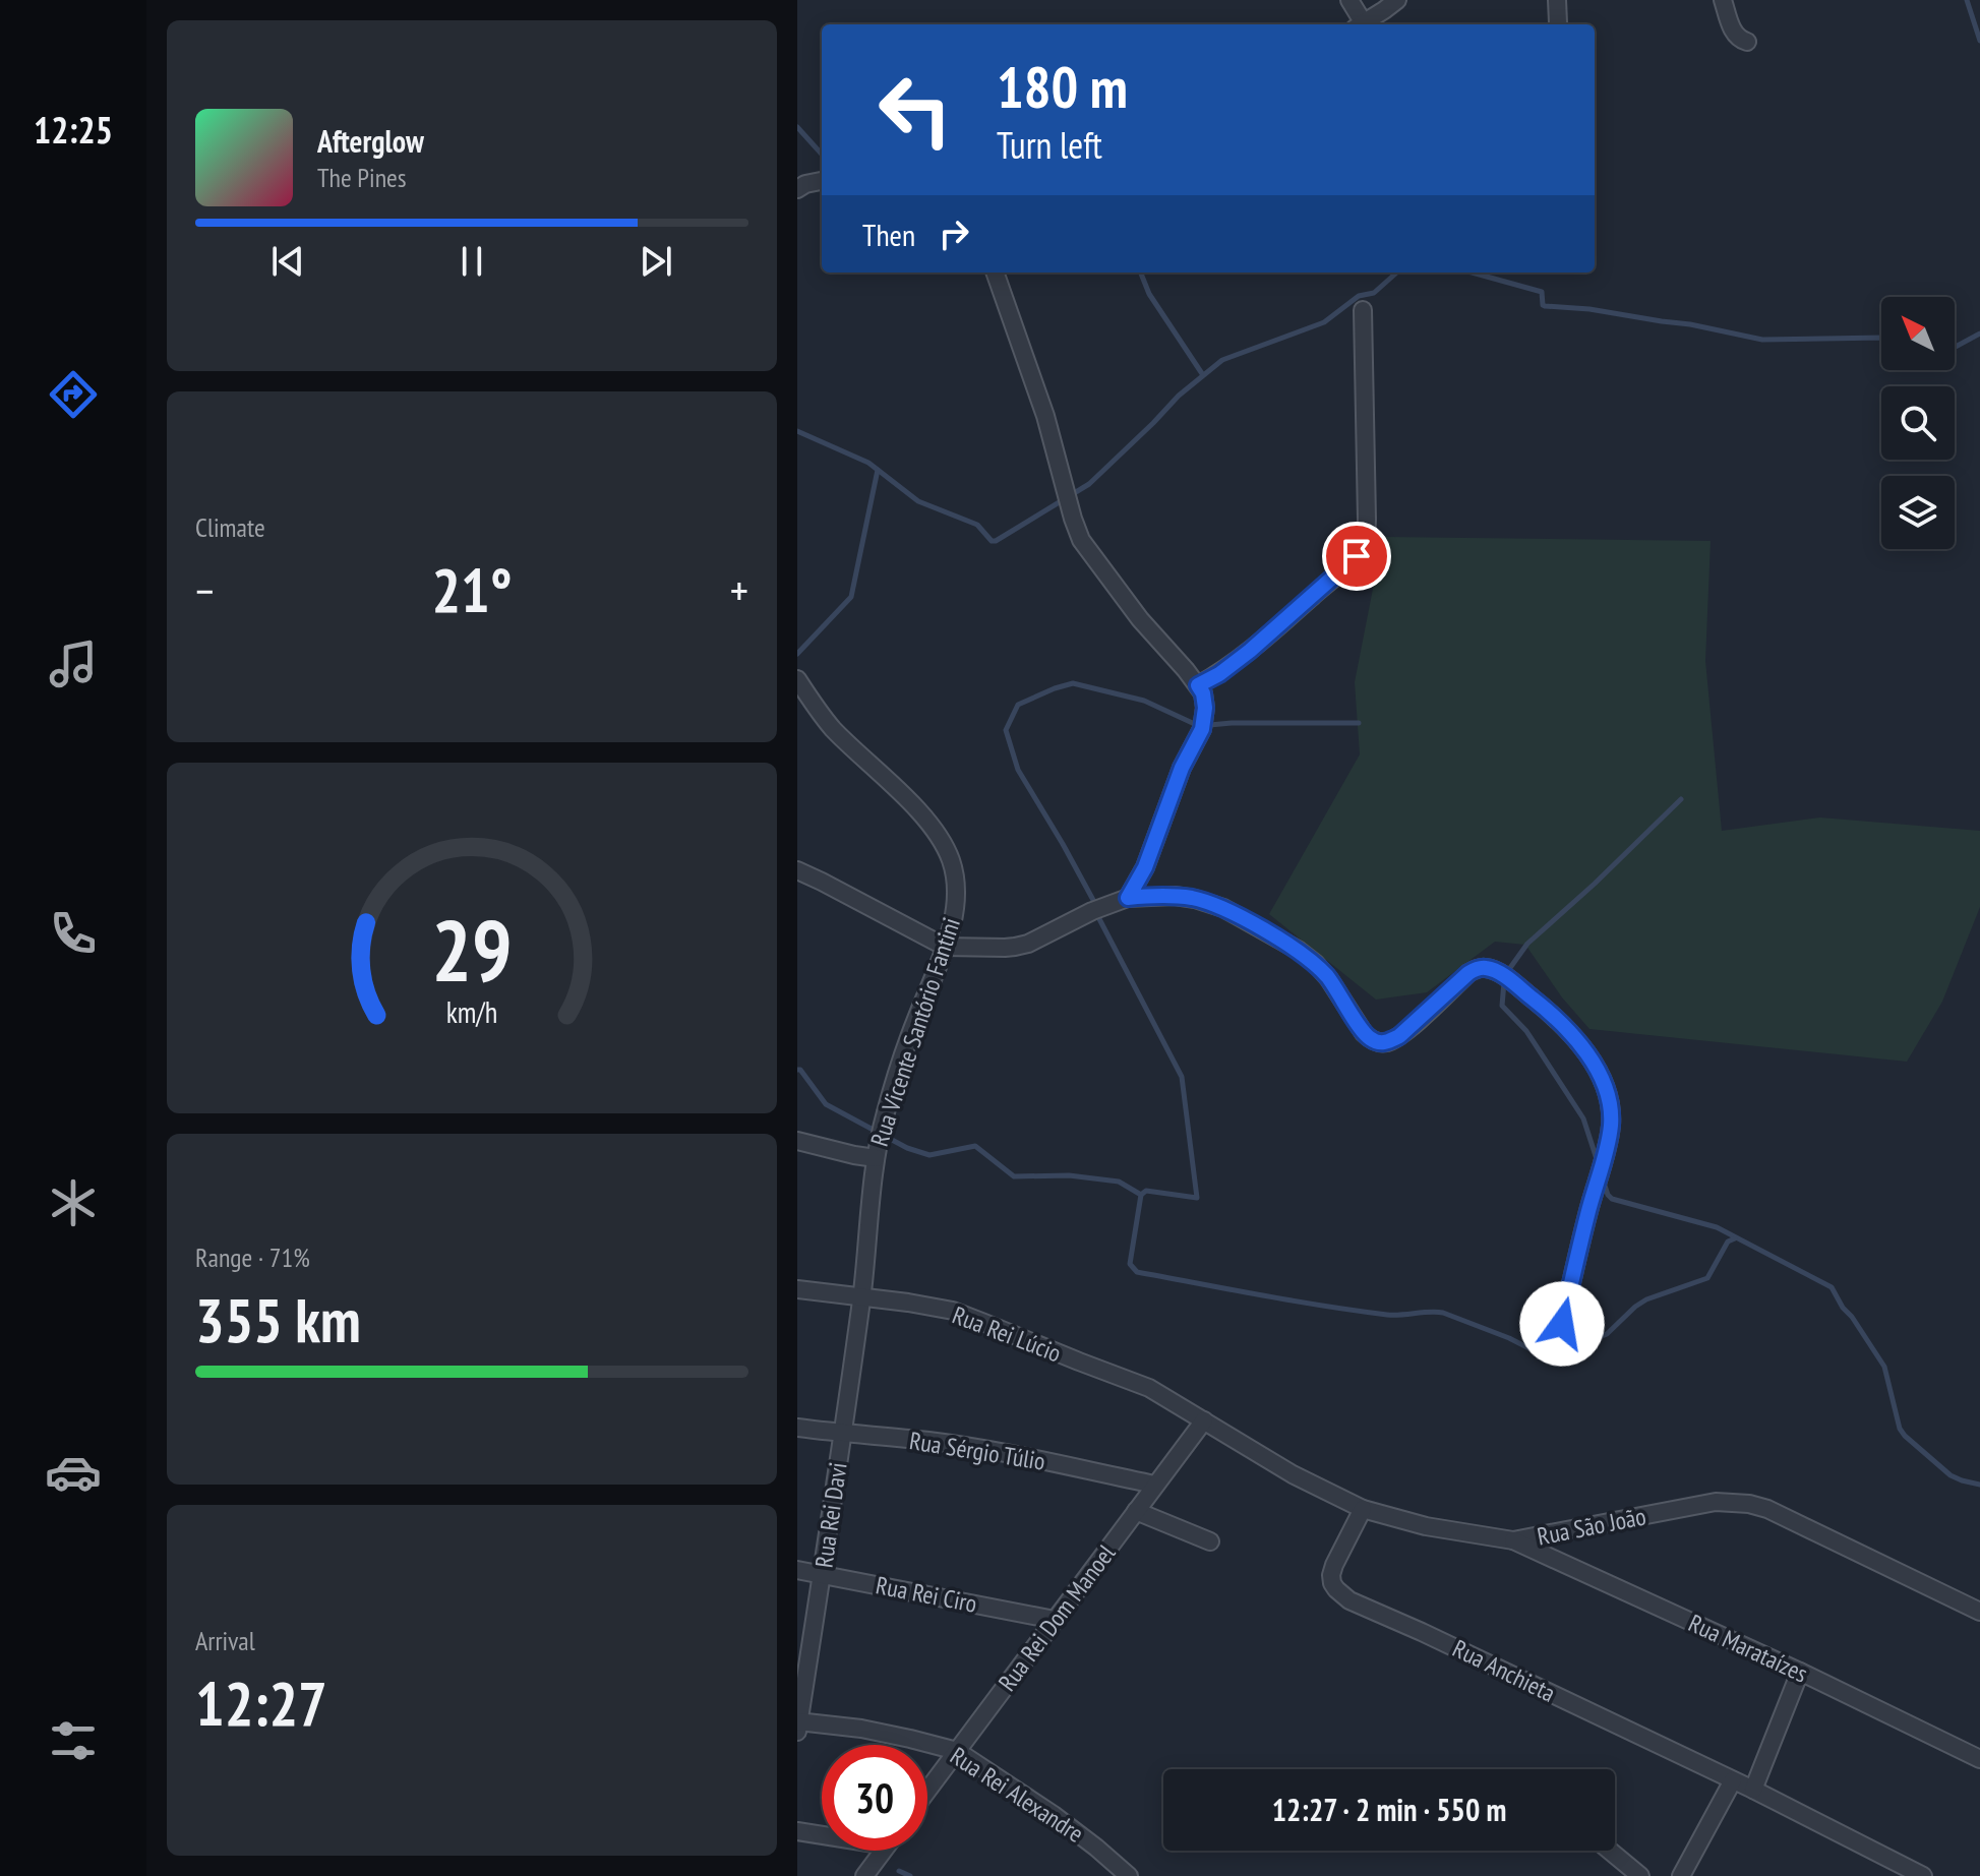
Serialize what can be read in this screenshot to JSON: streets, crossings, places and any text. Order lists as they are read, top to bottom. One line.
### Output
{"streets":{"street":["Rua Vicente Santório Fantini","Rua Rei Lúcio","Rua Sérgio Túlio","Rua Rei Davi","Rua São João","Rua Rei Ciro","Rua Rei Dom Manoel","Rua Marataízes","Rua Anchieta","Rua Rei Alexandre"]},"crossings":[["Rua Vicente Santório Fantini","Rua Rei Lúcio"],["Rua Vicente Santório Fantini","Rua Rei Davi"],["Rua Rei Lúcio","Rua Rei Davi"],["Rua Rei Lúcio","Rua São João"],["Rua Rei Lúcio","Rua Rei Dom Manoel"],["Rua Sérgio Túlio","Rua Rei Davi"],["Rua Sérgio Túlio","Rua Rei Dom Manoel"],["Rua Rei Davi","Rua Rei Ciro"],["Rua Rei Davi","Rua Rei Alexandre"],["Rua São João","Rua Rei Dom Manoel"],["Rua São João","Rua Marataízes"],["Rua São João","Rua Anchieta"],["Rua Rei Ciro","Rua Rei Dom Manoel"],["Rua Rei Dom Manoel","Rua Rei Alexandre"]],"north":"top left","page":{"tabs":"12:25","turn":["180 m","Turn left"],"song":["Afterglow","The Pines"],"then":"Then","tile":["Climate",["Range · 71%","355 km"],["Arrival","12:27"]],"heat":["−","21°","+"],"limit":"30","trip":"12:27 · 2 min · 550 m","gauge":["29","km/h"]}}
